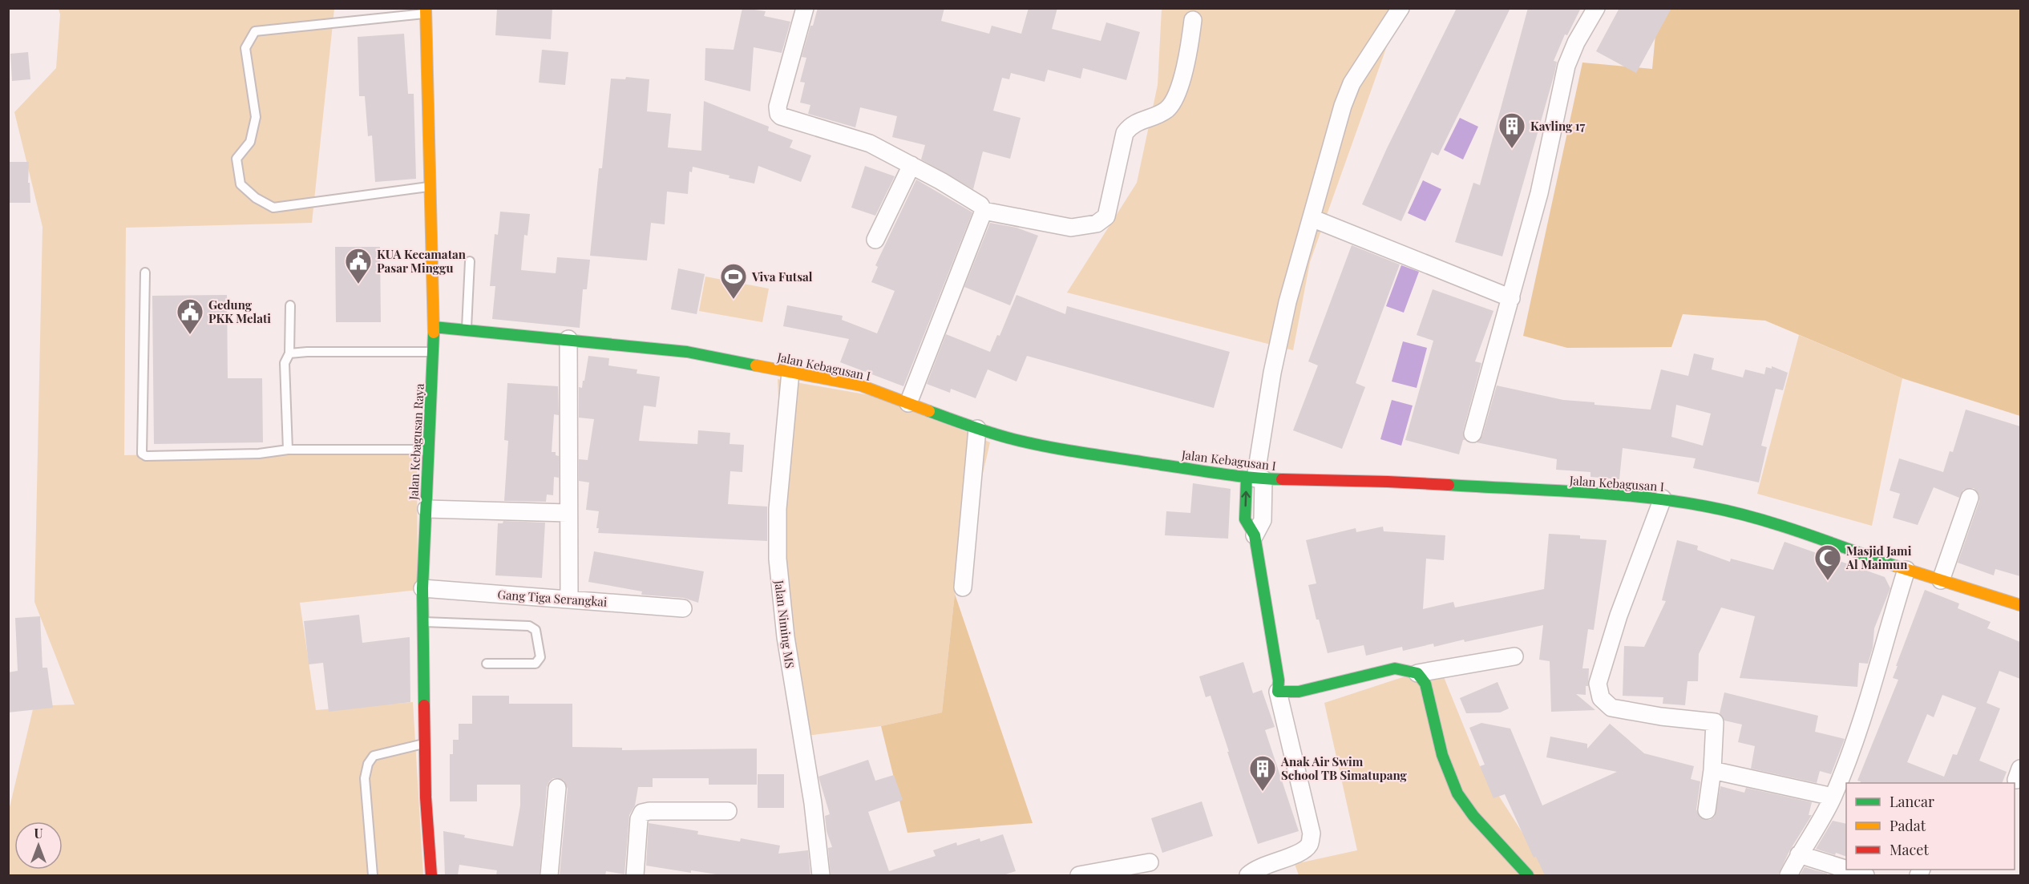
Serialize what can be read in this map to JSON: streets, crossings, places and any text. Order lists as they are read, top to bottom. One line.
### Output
{"streets":{"street":["Jalan Kebagusan I","Jalan Kebagusan Raya","Gang Tiga Serangkai","Jalan Niming MS"]},"crossings":[["Jalan Kebagusan I","Jalan Kebagusan Raya"],["Jalan Kebagusan I","Jalan Niming MS"],["Jalan Kebagusan Raya","Gang Tiga Serangkai"]],"places":{"building":["Kavling 17","Anak Air Swim School TB Simatupang"],"public building":["KUA Kecamatan Pasar Minggu","Gedung PKK Melati"],"sports":["Viva Futsal"],"mosque":["Masjid Jami Al Maimun"]},"legend":["Lancar","Padat","Macet"],"north":"top"}
